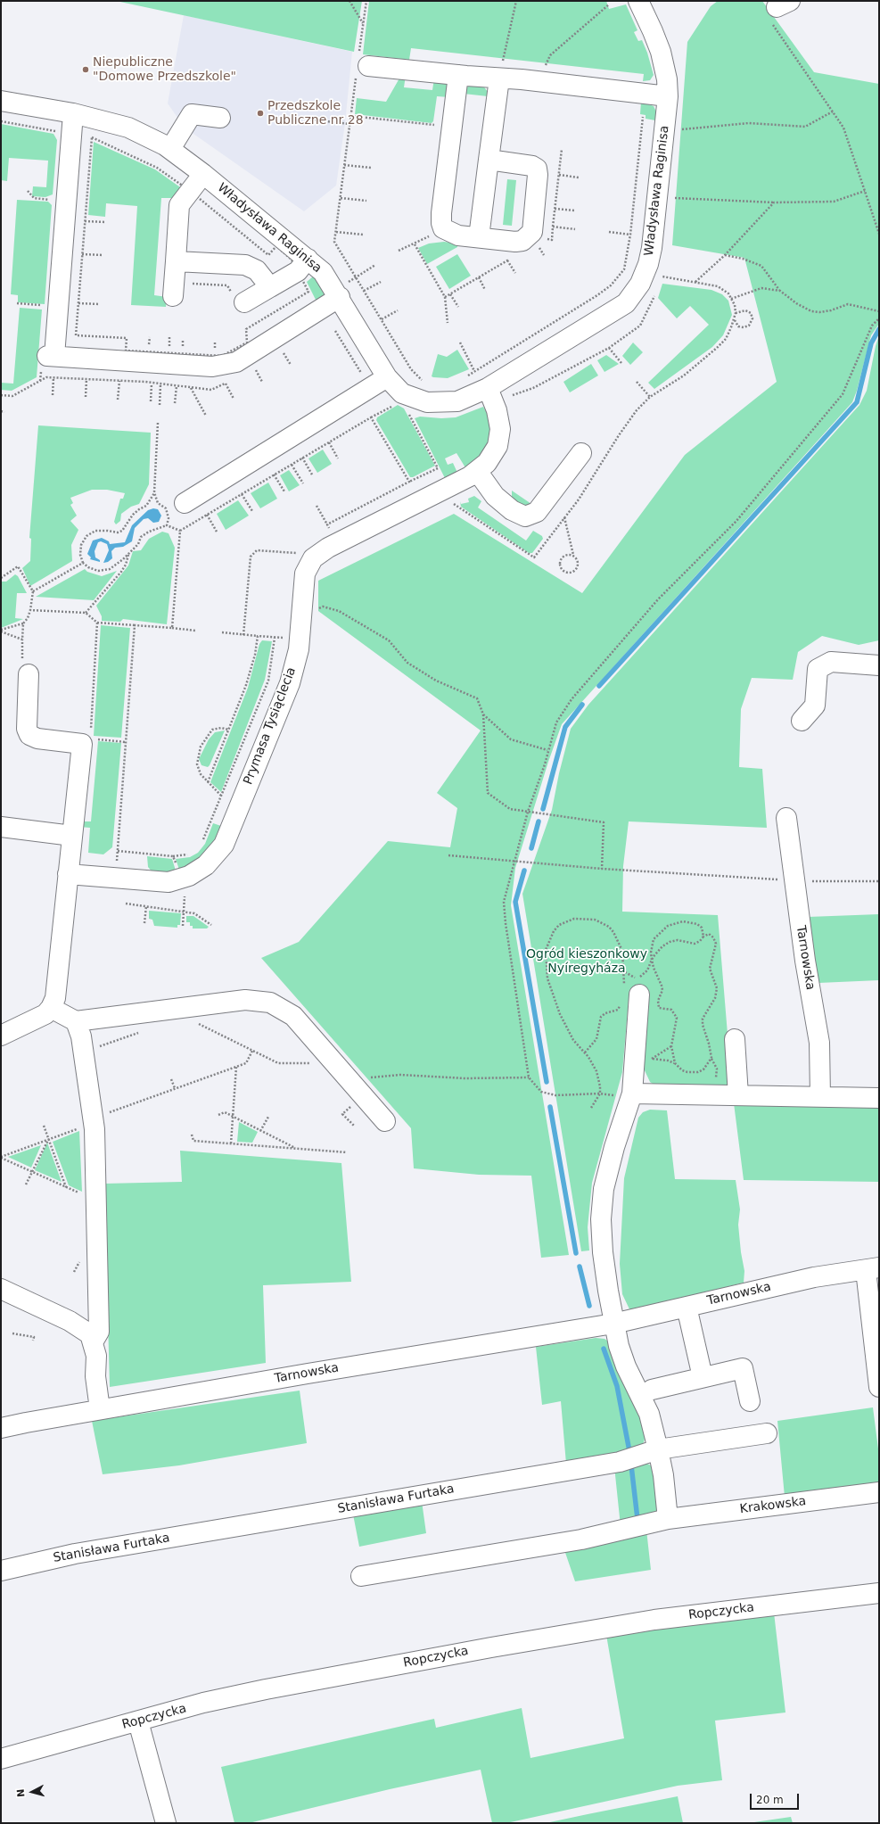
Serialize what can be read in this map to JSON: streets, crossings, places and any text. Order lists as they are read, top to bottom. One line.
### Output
{"streets":{"street":["Władysława Raginisa","Prymasa Tysiąclecia","Tarnowska","Stanisława Furtaka","Krakowska","Ropczycka"]},"parks":["Ogród kieszonkowy Nyíregyháza"],"places":["Niepubliczne \"Domowe Przedszkole\"","Przedszkole Publiczne nr 28"],"scale_bar":"20 m","north":"left"}
